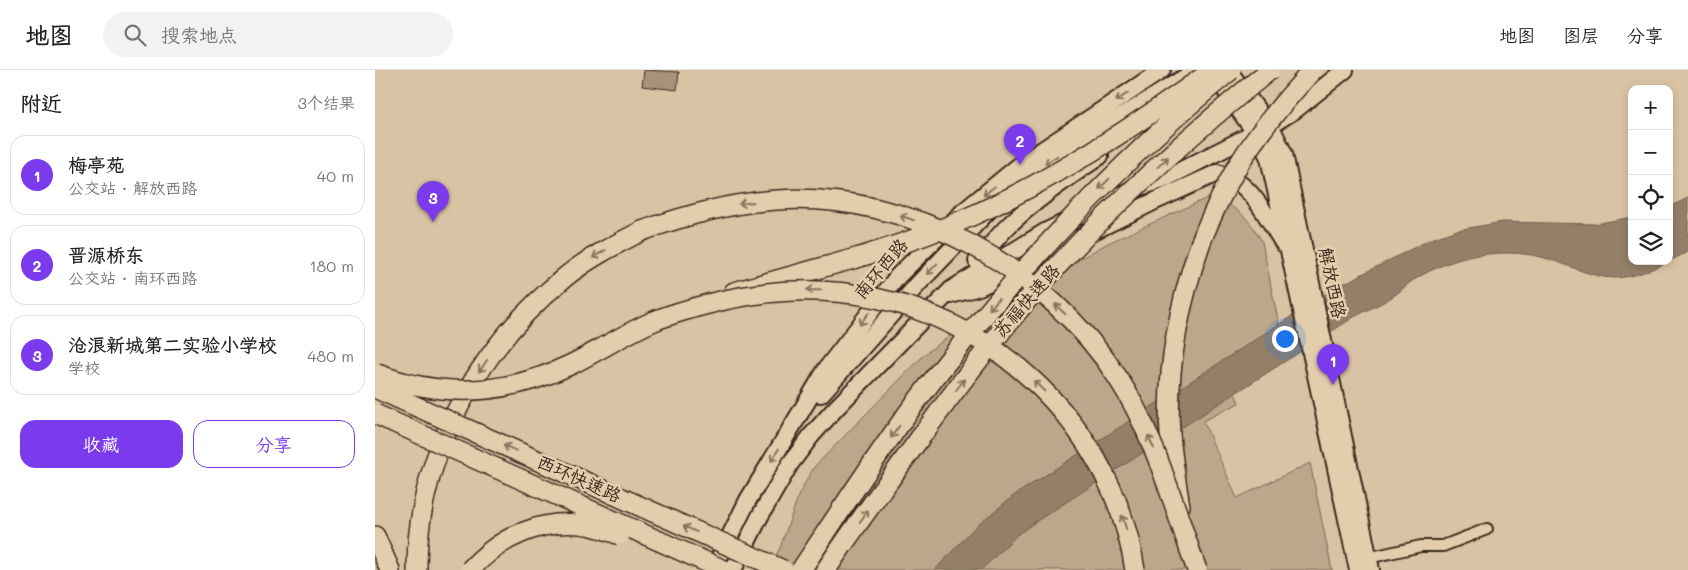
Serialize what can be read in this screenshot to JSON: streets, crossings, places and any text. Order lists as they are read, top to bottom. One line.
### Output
{"streets":{"highway":["苏福快速路","西环快速路"],"main road":["南环西路","解放西路"]},"page":{"header":"地图","search":"搜索地点","nav":["地图","图层","分享"],"heading":["附近","3个结果"],"map_buttons":["+","−"],"pins":["2","3","1"],"list":[{"mark":"1","name":"梅亭苑","note":"公交站 · 解放西路","value":"40 m"},{"mark":"2","name":"晋源桥东","note":"公交站 · 南环西路","value":"180 m"},{"mark":"3","name":"沧浪新城第二实验小学校","note":"学校","value":"480 m"}],"buttons":["收藏","分享"]}}
